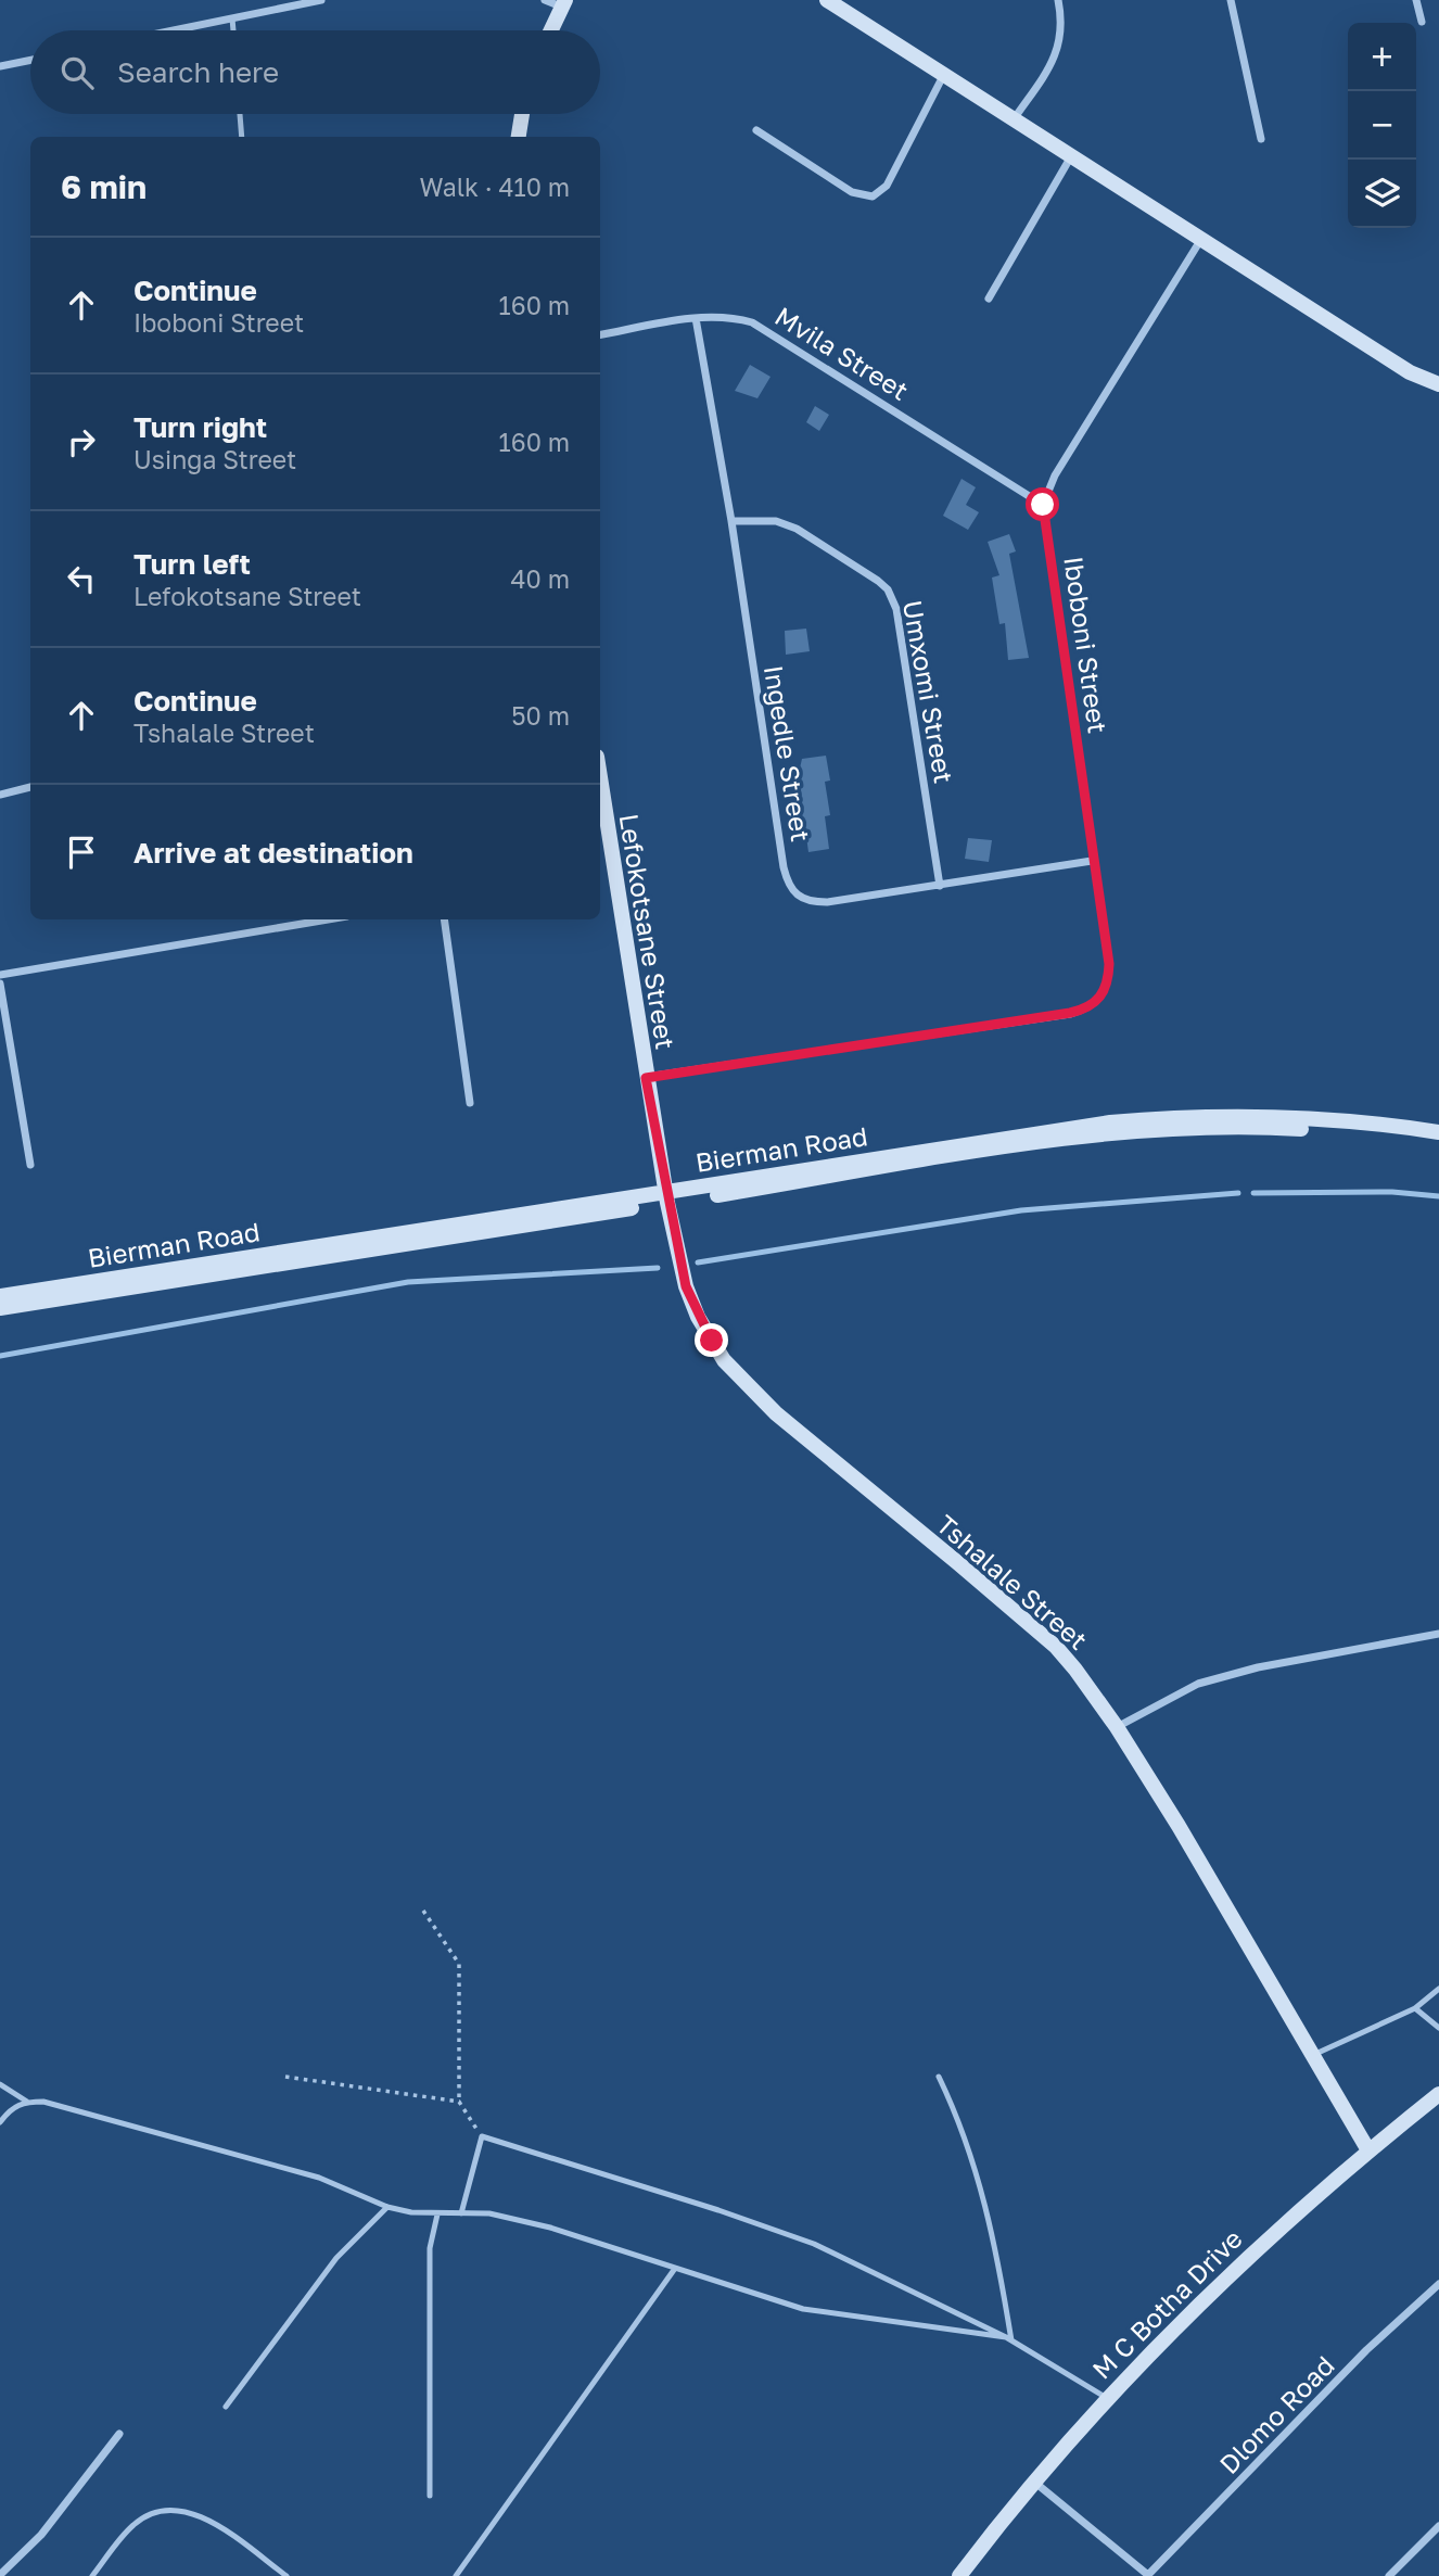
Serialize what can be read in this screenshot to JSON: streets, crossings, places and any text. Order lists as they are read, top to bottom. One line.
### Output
{"streets":{"street":["Mvila Street","Iboboni Street","Umxomi Street","Ingedle Street","Lefokotsane Street","Bierman Road","Tshalale Street","M C Botha Drive","Dlomo Road"]},"crossings":[["Mvila Street","Iboboni Street"],["Mvila Street","Ingedle Street"],["Iboboni Street","Ingedle Street"],["Iboboni Street","Lefokotsane Street"],["Umxomi Street","Ingedle Street"],["Lefokotsane Street","Bierman Road"],["Lefokotsane Street","Tshalale Street"],["Bierman Road","Tshalale Street"],["Tshalale Street","M C Botha Drive"]],"page":{"map_buttons":["+","−"],"search":"Search here","heading":["6 min","Walk · 410 m"],"list":[["Continue","Iboboni Street","160 m"],["Turn right","Usinga Street","160 m"],["Turn left","Lefokotsane Street","40 m"],["Continue","Tshalale Street","50 m"],"Arrive at destination"]}}
